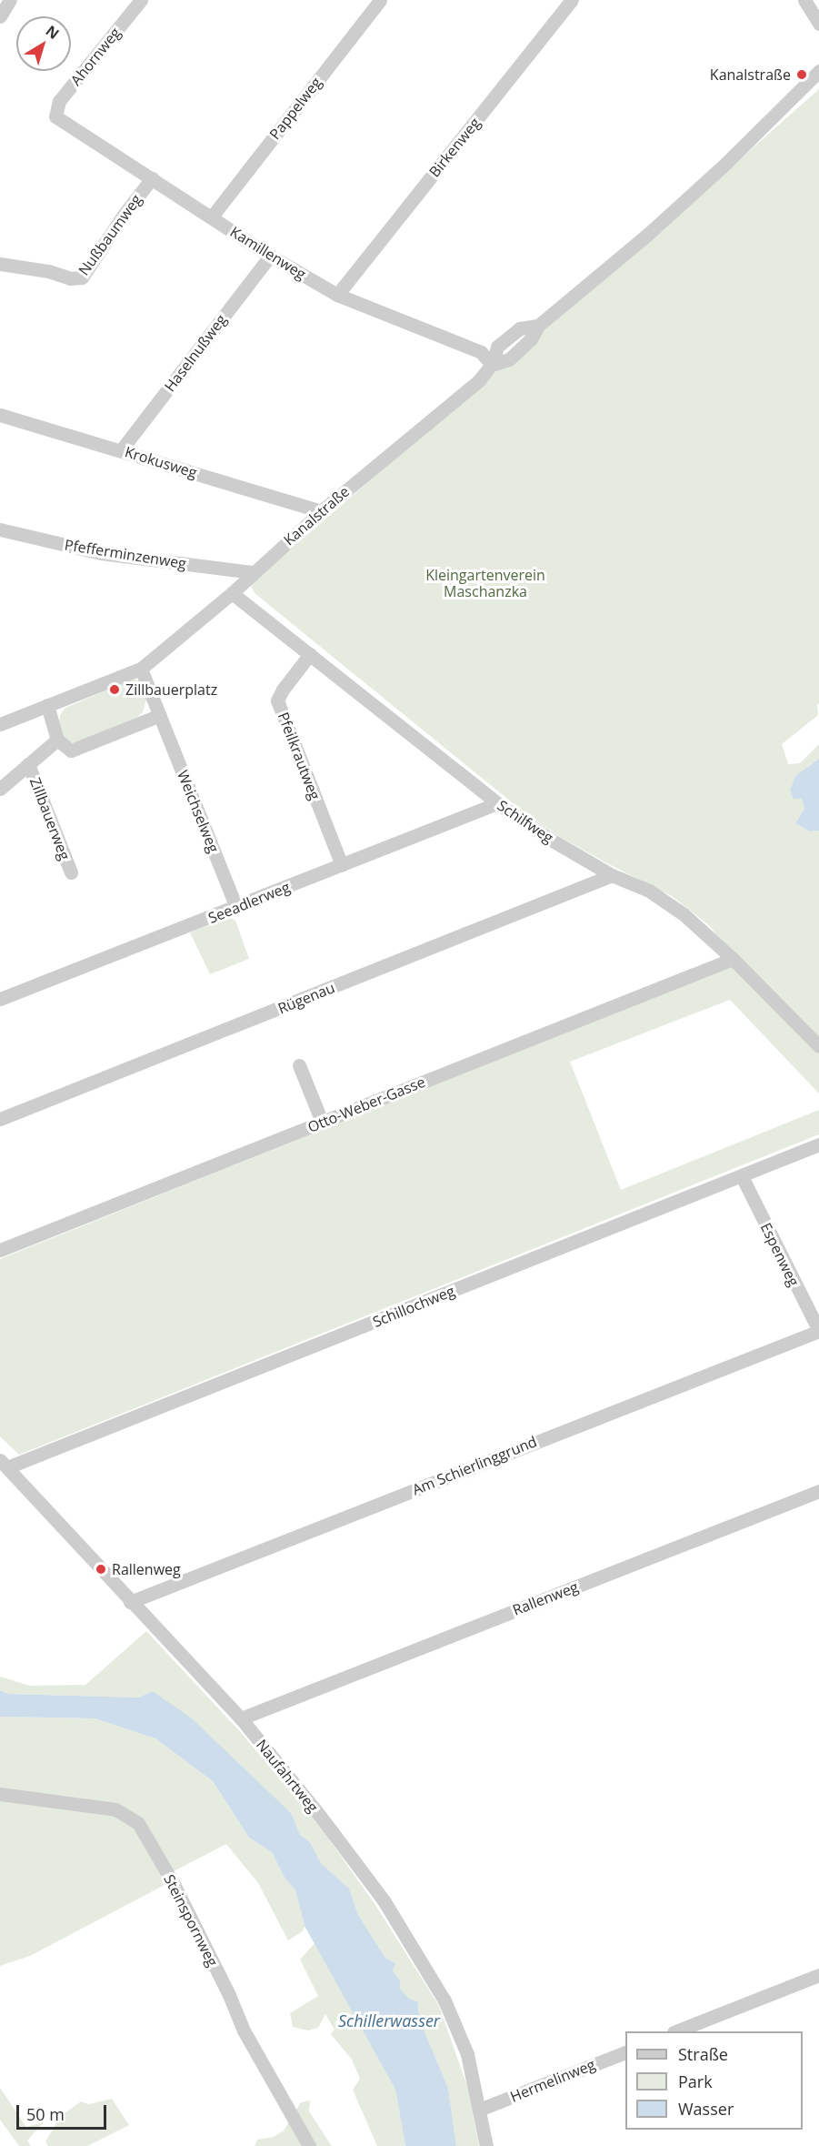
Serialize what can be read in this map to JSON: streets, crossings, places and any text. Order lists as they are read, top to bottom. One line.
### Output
{"streets":{"street":["Ahornweg","Pappelweg","Birkenweg","Nußbaumweg","Kamillenweg","Haselnußweg","Krokusweg","Kanalstraße","Pfefferminzenweg","Pfeilkrautweg","Weichselweg","Zillbauerweg","Schilfweg","Seeadlerweg","Rügenau","Otto-Weber-Gasse","Espenweg","Schillochweg","Am Schierlinggrund","Rallenweg","Naufahrtweg","Steinspornweg","Hermelinweg"]},"crossings":[["Ahornweg","Kamillenweg"],["Pappelweg","Kamillenweg"],["Birkenweg","Kamillenweg"],["Nußbaumweg","Kamillenweg"],["Kamillenweg","Haselnußweg"],["Kamillenweg","Kanalstraße"],["Haselnußweg","Krokusweg"],["Krokusweg","Kanalstraße"],["Kanalstraße","Pfefferminzenweg"],["Kanalstraße","Schilfweg"],["Pfeilkrautweg","Schilfweg"],["Pfeilkrautweg","Seeadlerweg"],["Weichselweg","Seeadlerweg"],["Schilfweg","Seeadlerweg"],["Schilfweg","Rügenau"],["Schilfweg","Otto-Weber-Gasse"],["Espenweg","Schillochweg"],["Espenweg","Am Schierlinggrund"],["Schillochweg","Naufahrtweg"],["Am Schierlinggrund","Naufahrtweg"],["Rallenweg","Naufahrtweg"],["Naufahrtweg","Hermelinweg"]],"water":["Schillerwasser"],"parks":["Kleingartenverein Maschanzka"],"places":["Kanalstraße","Zillbauerplatz","Rallenweg"],"legend":["Straße","Park","Wasser"],"scale_bar":"50 m","north":"top right"}
